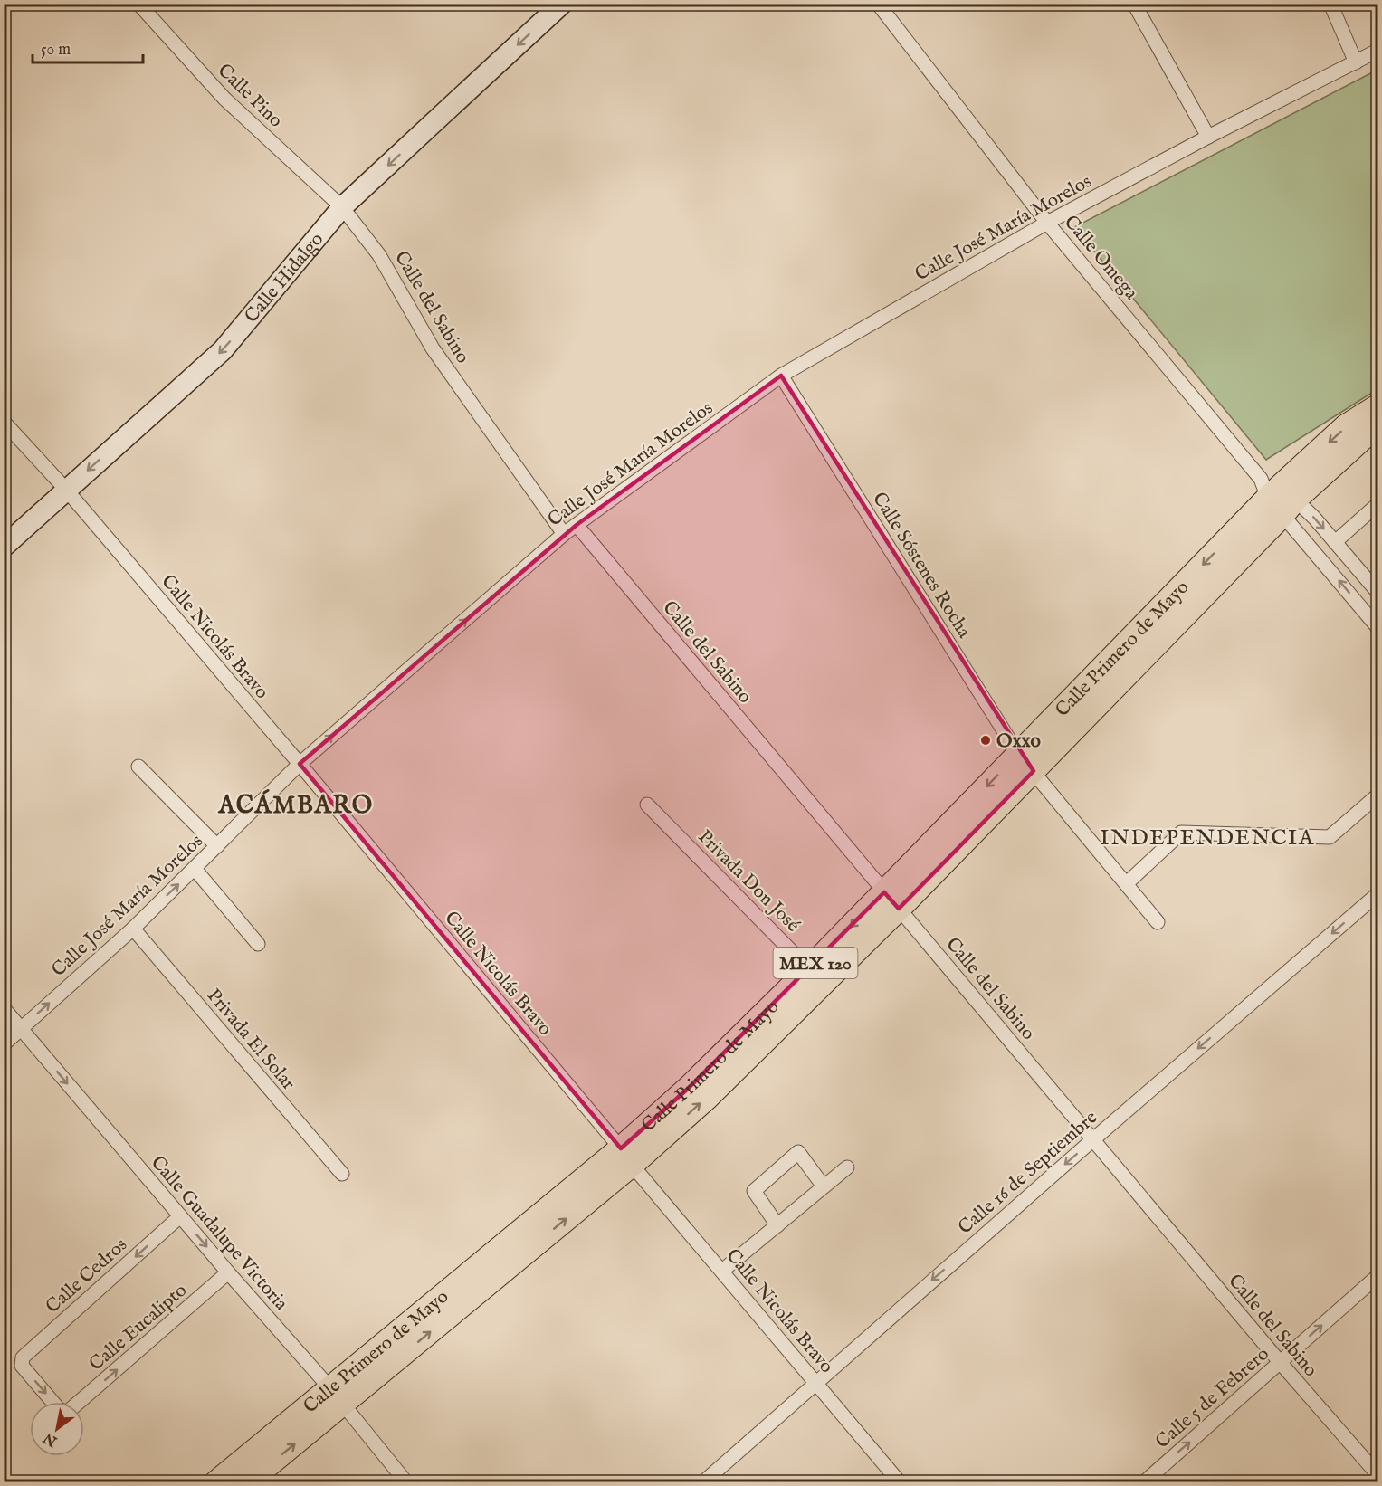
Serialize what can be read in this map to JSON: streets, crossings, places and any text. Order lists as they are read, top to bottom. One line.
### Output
{"streets":{"main road":["Calle Primero de Mayo","MEX 120"],"street":["Calle Pino","Calle José María Morelos","Calle Omega","Calle Hidalgo","Calle del Sabino","Calle Sóstenes Rocha","Calle Nicolás Bravo","Privada Don José","Privada El Solar","Calle 16 de Septiembre","Calle Guadalupe Victoria","Calle Cedros","Calle Eucalipto","Calle 5 de Febrero"]},"crossings":[["Calle Pino","Calle Hidalgo"],["Calle Pino","Calle del Sabino"],["Calle José María Morelos","Calle Omega"],["Calle José María Morelos","Calle del Sabino"],["Calle José María Morelos","Calle Sóstenes Rocha"],["Calle José María Morelos","Calle Nicolás Bravo"],["Calle José María Morelos","Privada El Solar"],["Calle José María Morelos","Calle Guadalupe Victoria"],["Calle Omega","Calle Primero de Mayo"],["Calle Hidalgo","Calle del Sabino"],["Calle Hidalgo","Calle Nicolás Bravo"],["Calle del Sabino","Calle Primero de Mayo"],["Calle del Sabino","Calle 16 de Septiembre"],["Calle del Sabino","Calle 5 de Febrero"],["Calle Sóstenes Rocha","Calle Primero de Mayo"],["Calle Nicolás Bravo","Calle Primero de Mayo"],["Calle Nicolás Bravo","Calle 16 de Septiembre"],["Calle Primero de Mayo","Privada Don José"],["Calle Primero de Mayo","Calle Guadalupe Victoria"],["Calle Guadalupe Victoria","Calle Cedros"],["Calle Guadalupe Victoria","Calle Eucalipto"]],"one_way":["Calle Hidalgo","Calle 16 de Septiembre","Calle Guadalupe Victoria","Calle Cedros","Calle Eucalipto","Calle 5 de Febrero"],"districts":["ACÁMBARO","INDEPENDENCIA"],"places":["Oxxo"],"scale_bar":"50 m","north":"bottom left"}
